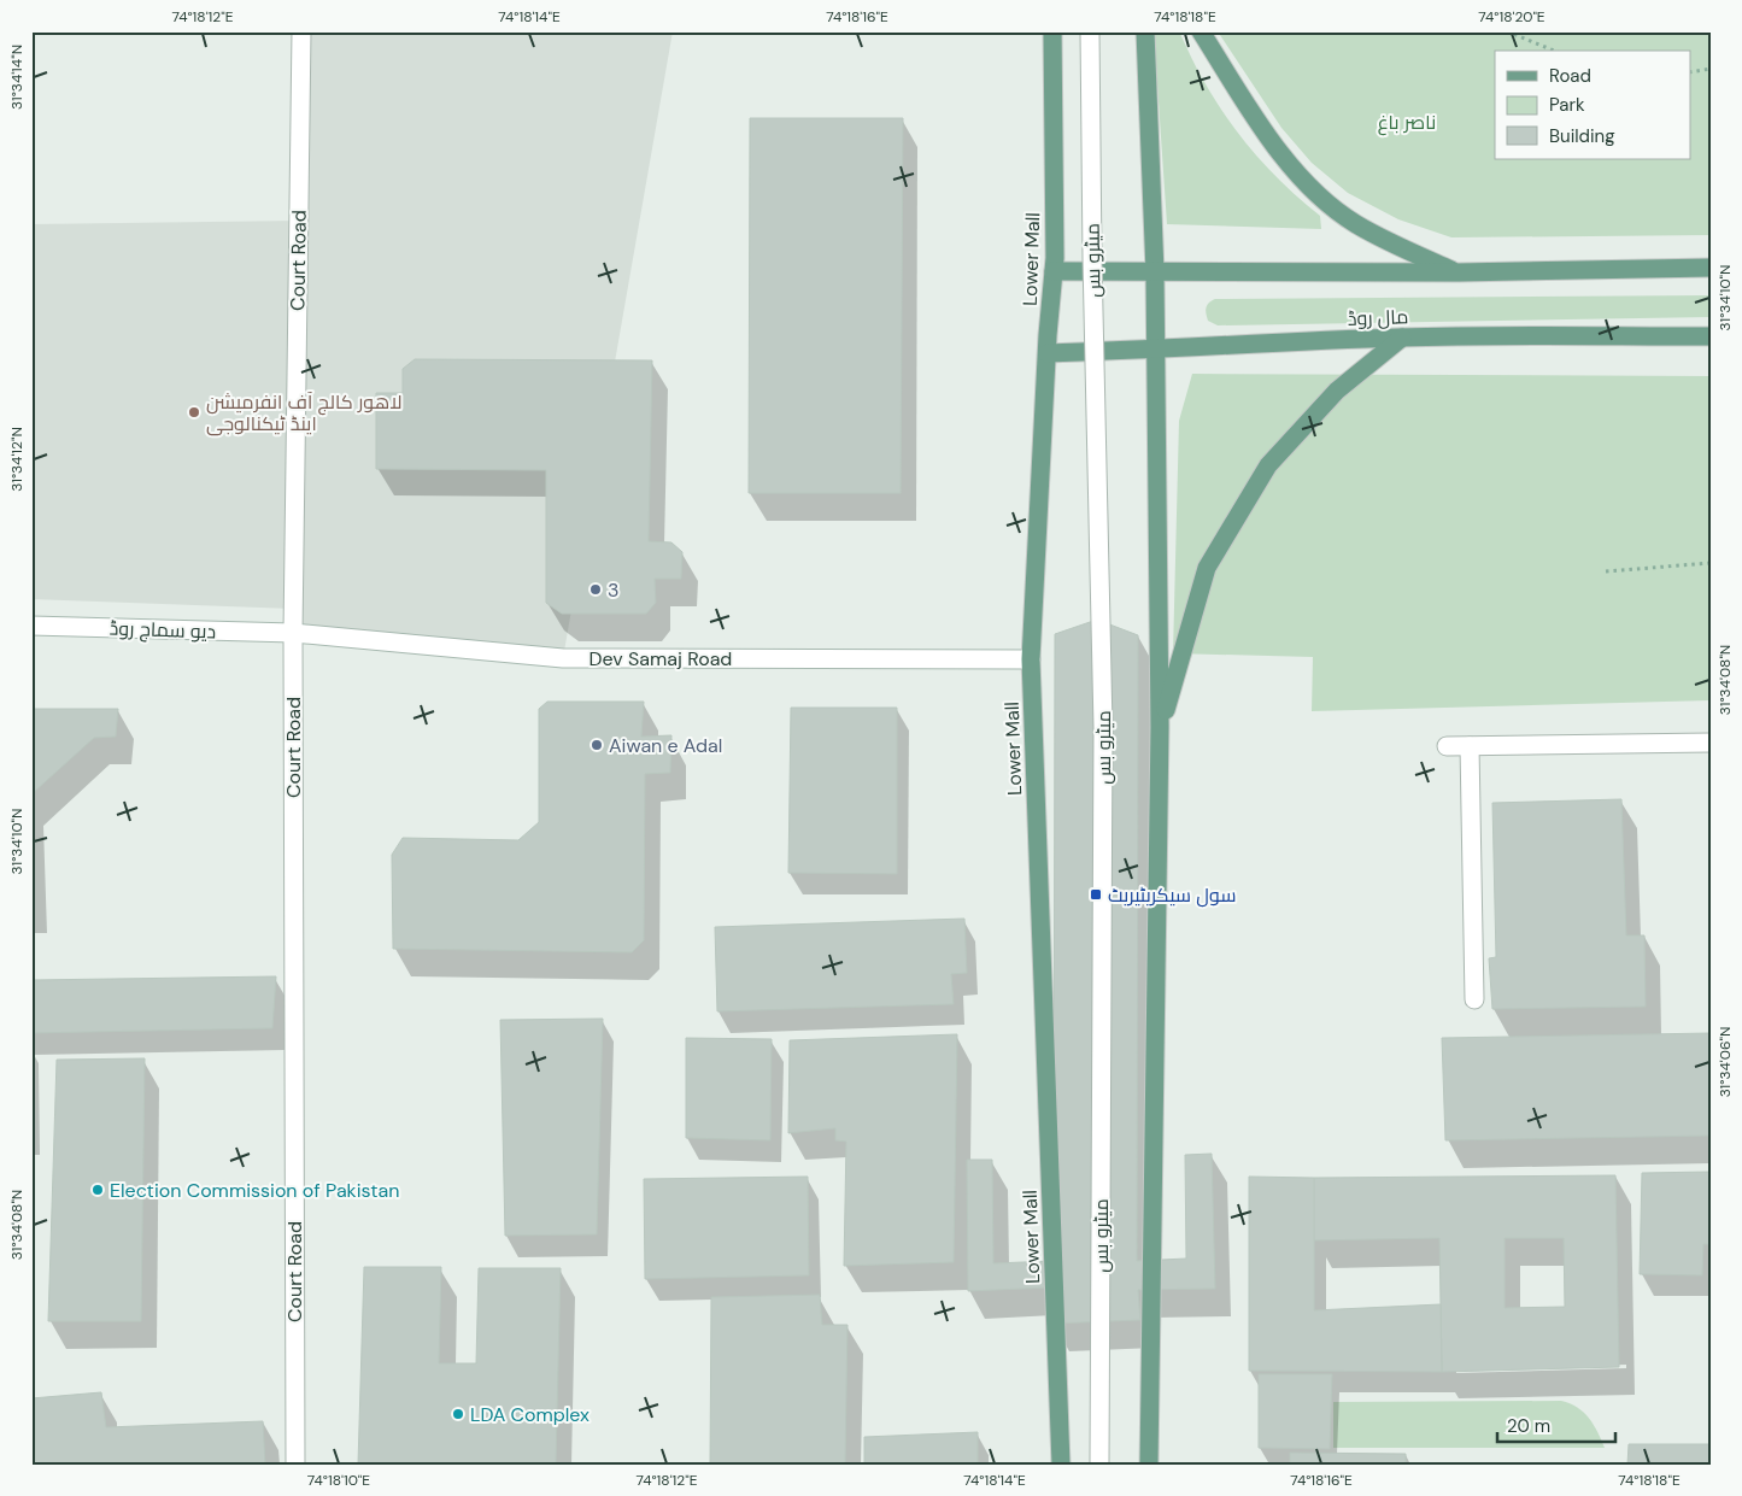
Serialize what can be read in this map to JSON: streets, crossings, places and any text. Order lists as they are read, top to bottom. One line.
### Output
{"streets":{"main road":["Lower Mall","مال روڈ"],"street":["Court Road","میٹرو بس","دیو سماج روڈ","Dev Samaj Road"]},"crossings":[["Lower Mall","مال روڈ"],["Lower Mall","Dev Samaj Road"],["Court Road","دیو سماج روڈ"],["Court Road","Dev Samaj Road"],["دیو سماج روڈ","Dev Samaj Road"]],"parks":["ناصر باغ"],"places":{"other":["لاھور کالج آف انفرمیشن اینڈ ٹیکنالوجی","3","Aiwan e Adal","Election Commission of Pakistan","LDA Complex"],"transit":["سول سیکریٹیریٹ"]},"legend":["Road","Park","Building"],"scale_bar":"20 m","coordinates":["74°18'12\"E","74°18'14\"E","74°18'16\"E","74°18'18\"E","74°18'20\"E","31°34'14\"N","31°34'10\"N","31°34'12\"N","31°34'08\"N","31°34'06\"N","74°18'10\"E"]}
